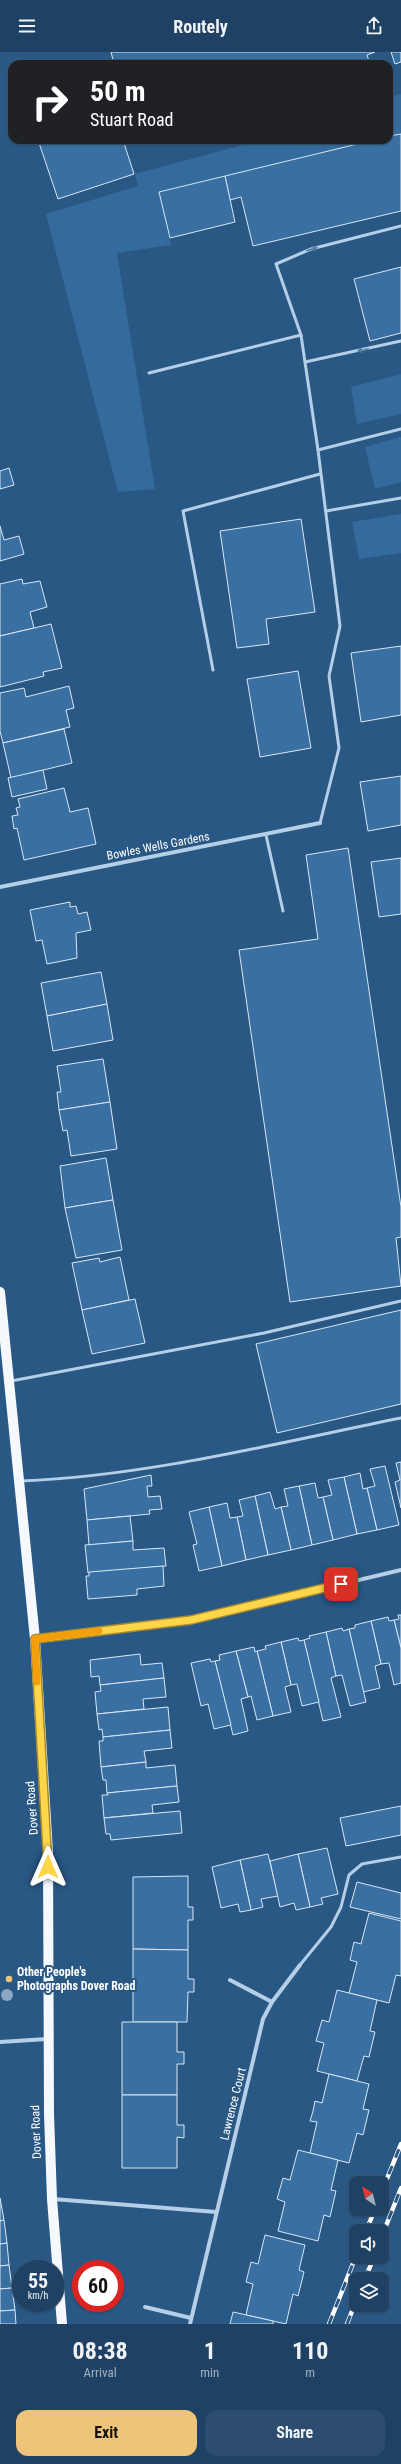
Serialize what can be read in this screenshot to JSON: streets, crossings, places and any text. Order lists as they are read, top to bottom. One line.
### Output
{"streets":{"main road":["Dover Road"],"street":["Bowles Wells Gardens","Lawrence Court"]},"places":["Other People's Photographs Dover Road"],"north":"top left","page":{"header":"Routely","turn":["50 m","Stuart Road"],"speed":"55 km/h","limit":"60","eta":["08:38","Arrival","1","min","110","m"],"buttons":["Exit","Share"]}}
